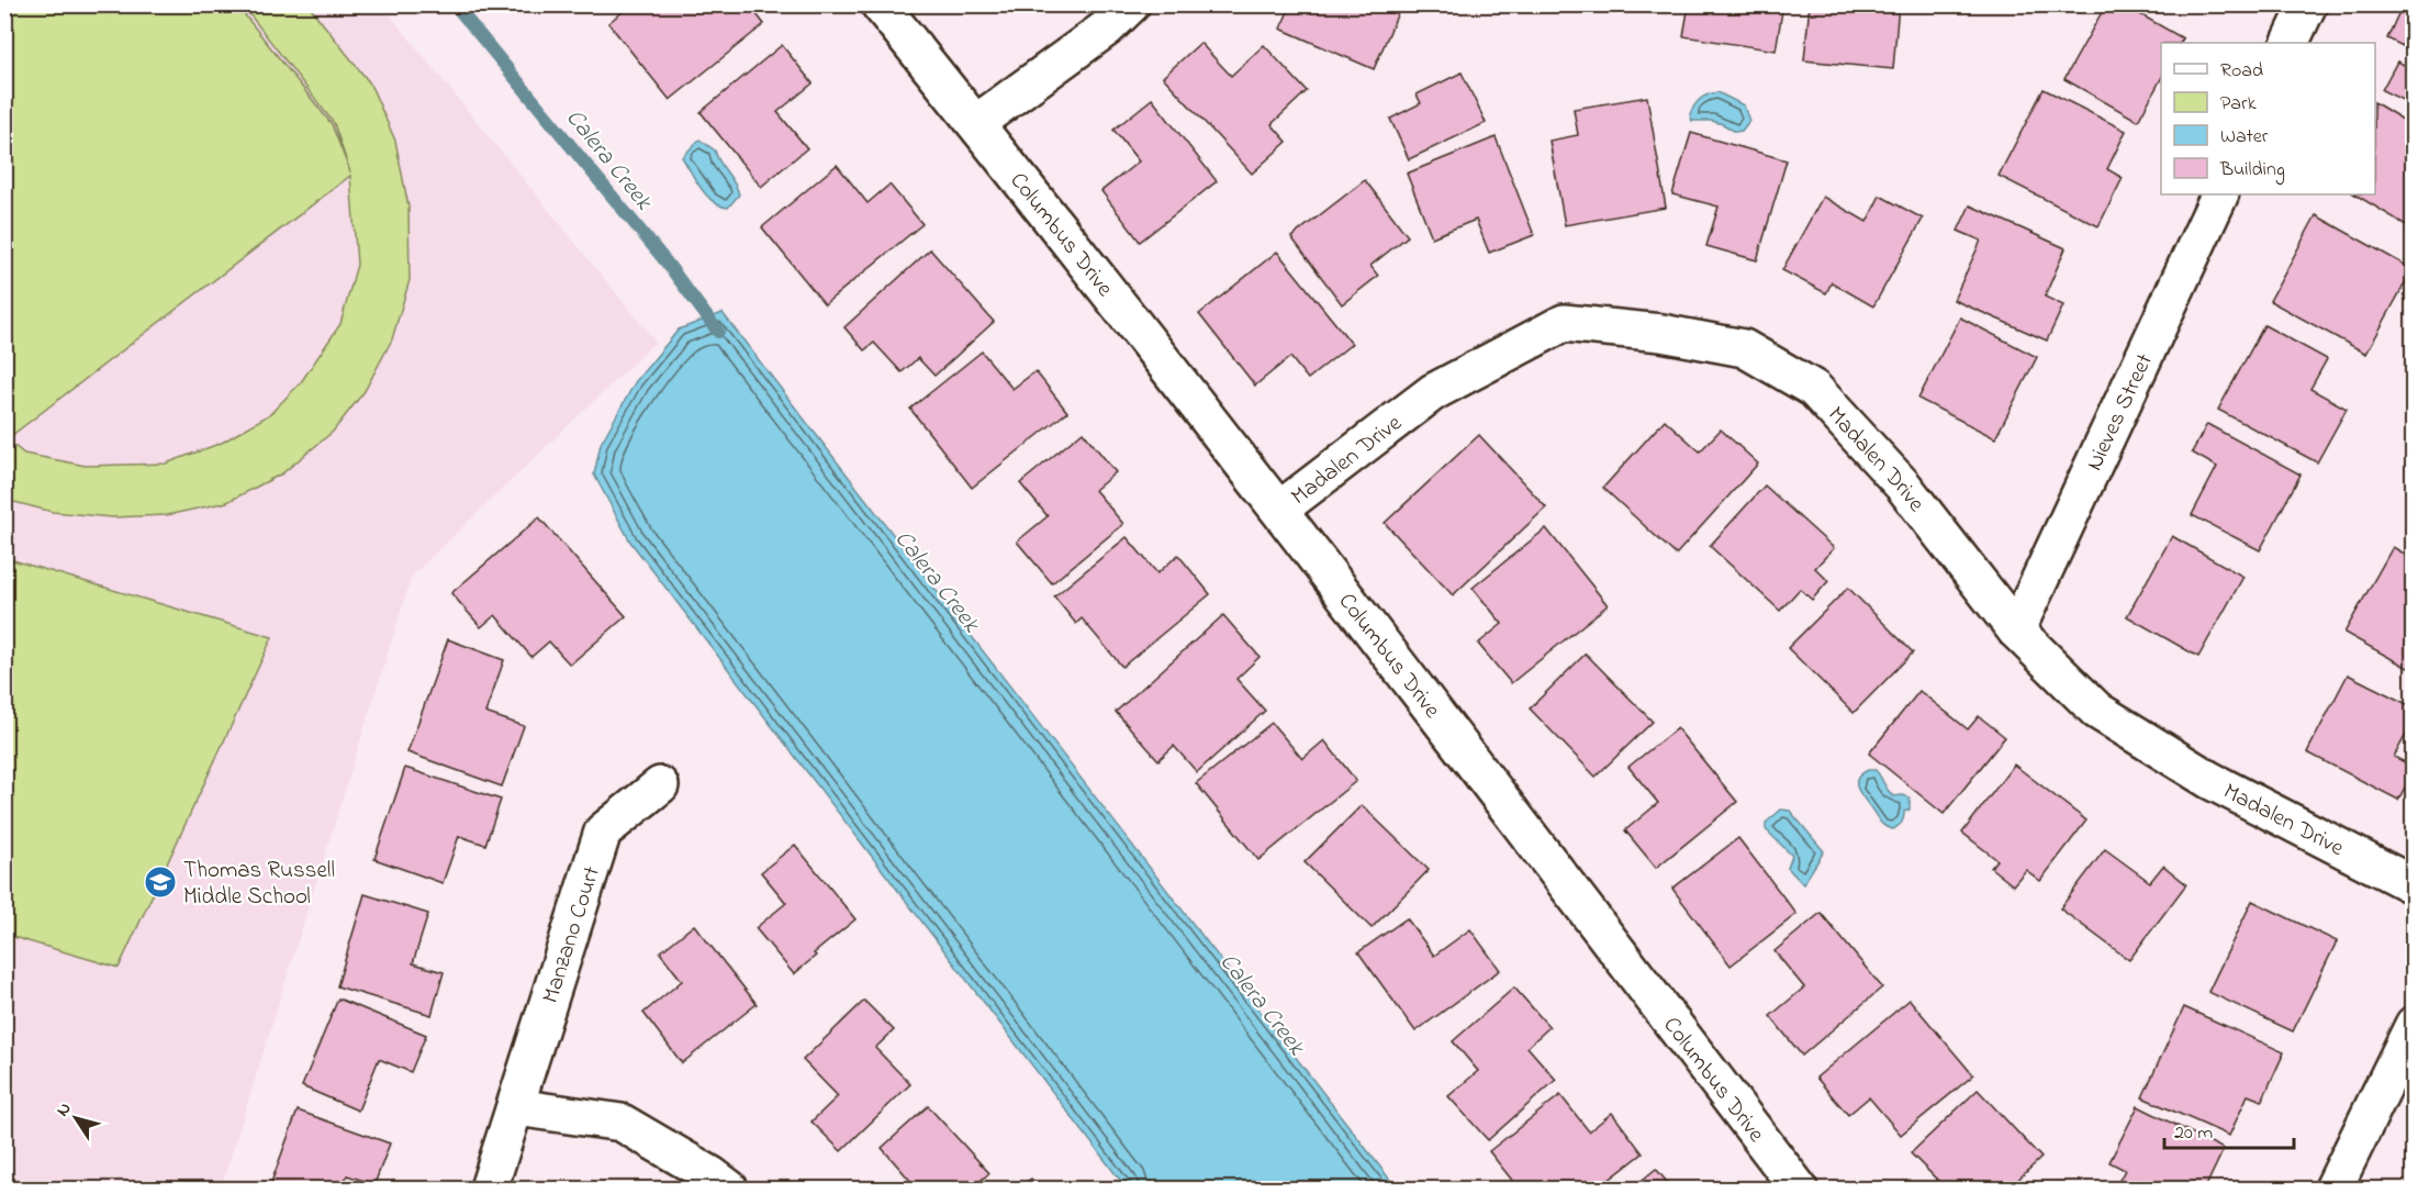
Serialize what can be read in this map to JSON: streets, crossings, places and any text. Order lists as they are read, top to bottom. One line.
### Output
{"streets":{"street":["Columbus Drive","Nieves Street","Madalen Drive","Manzano Court"]},"crossings":[["Columbus Drive","Madalen Drive"],["Nieves Street","Madalen Drive"]],"water":["Calera Creek"],"places":{"school or university":["Thomas Russell Middle School"]},"legend":["Road","Park","Water","Building"],"scale_bar":"20 m","north":"top left"}
